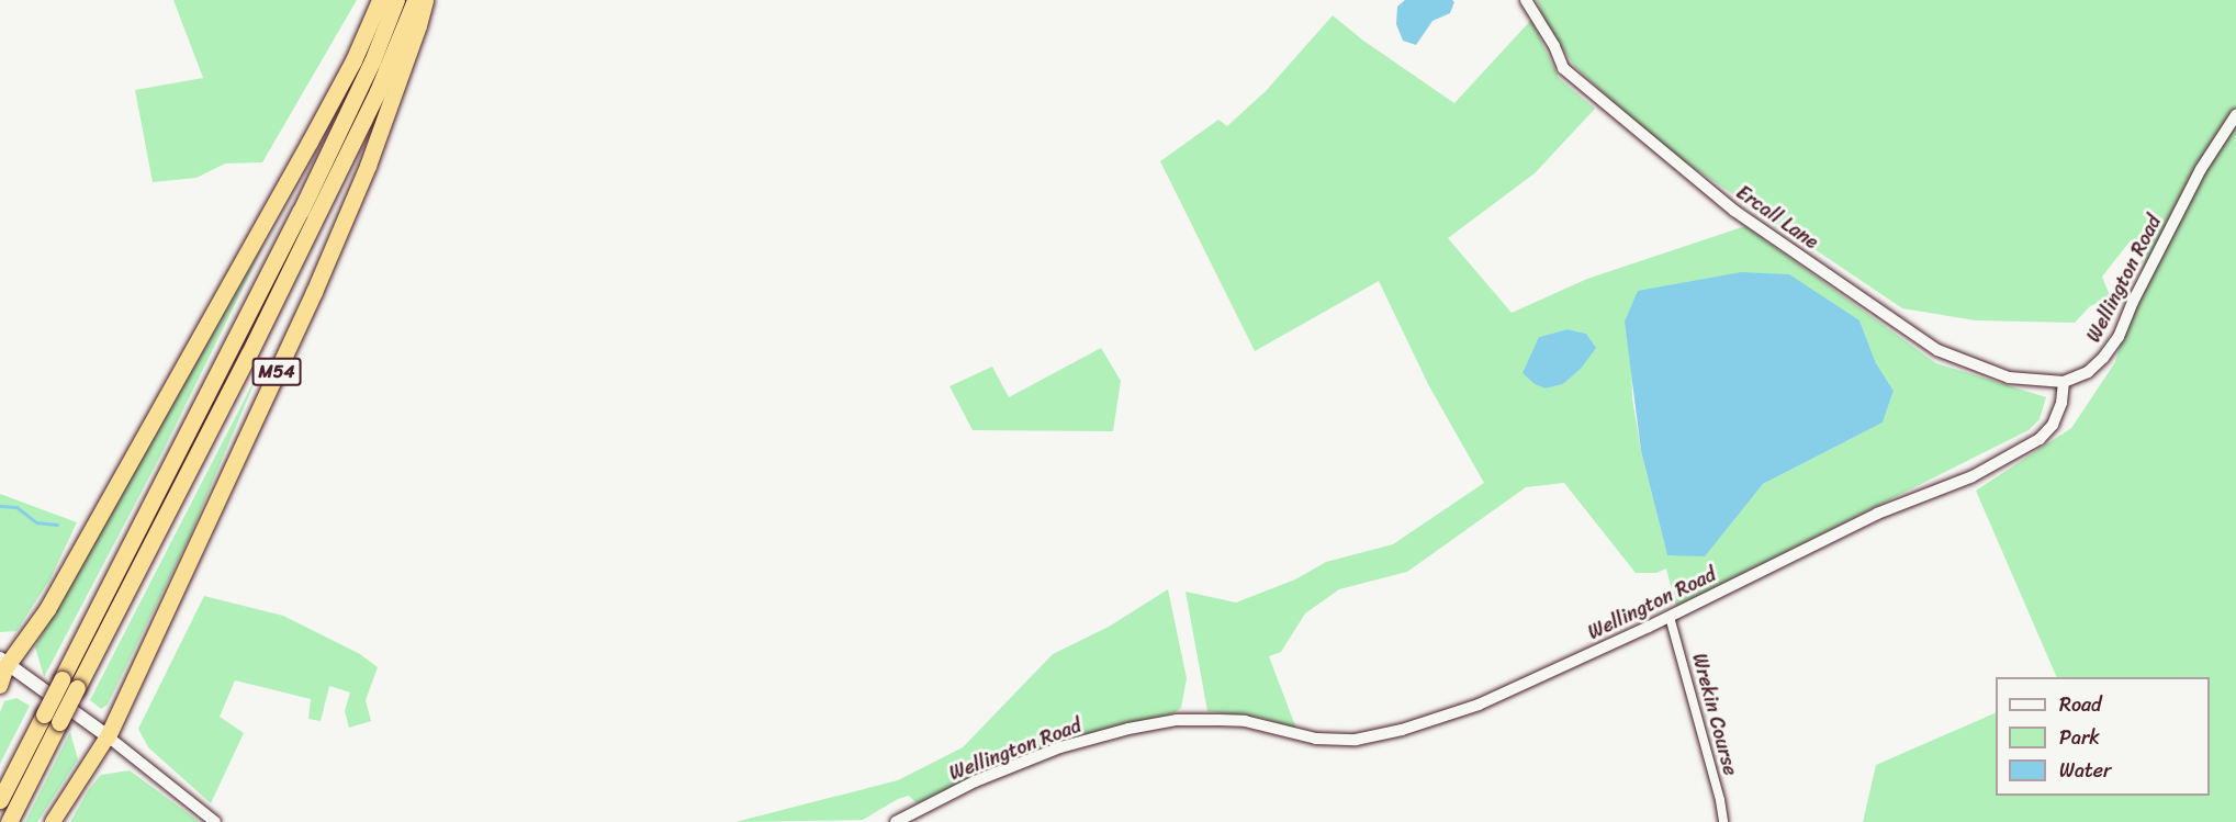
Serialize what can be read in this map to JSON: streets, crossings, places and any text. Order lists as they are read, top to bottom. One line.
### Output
{"streets":{"highway":["M54"],"street":["Ercall Lane","Wellington Road","Wrekin Course"]},"crossings":[["Ercall Lane","Wellington Road"],["Wellington Road","Wrekin Course"]],"legend":["Road","Park","Water"]}
